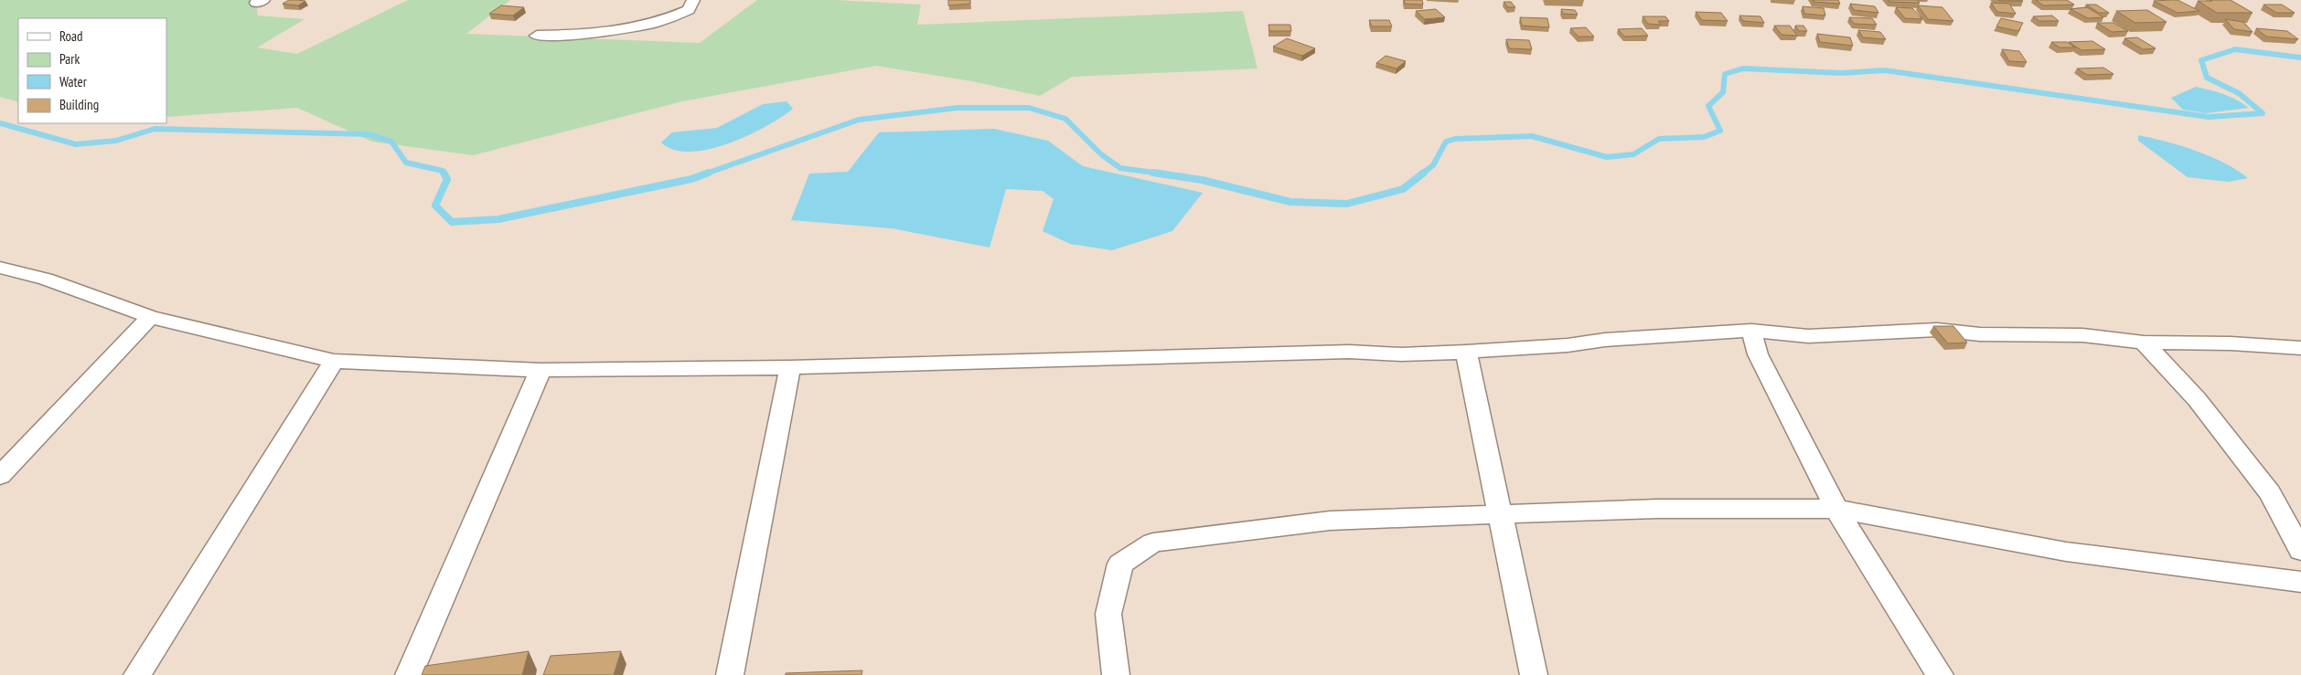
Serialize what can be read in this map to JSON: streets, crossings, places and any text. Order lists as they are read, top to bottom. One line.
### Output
{"legend":["Road","Park","Water","Building"]}
